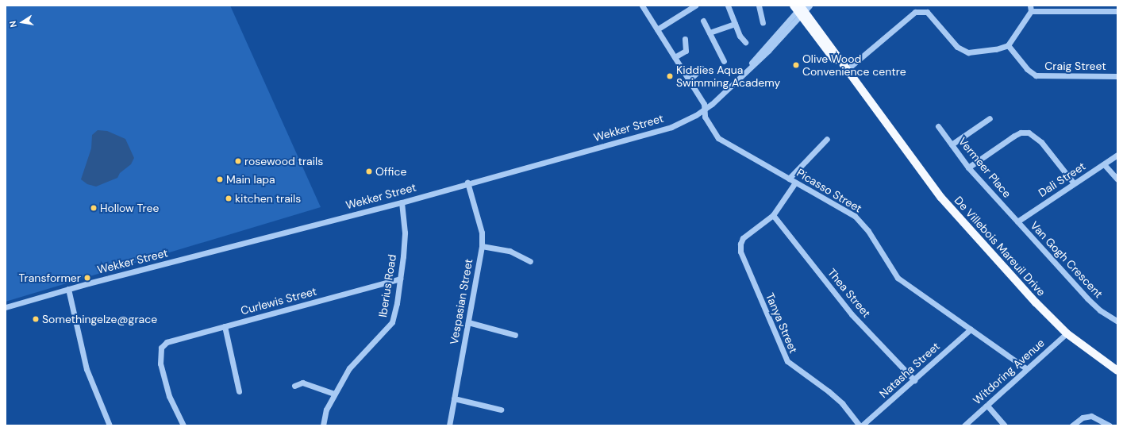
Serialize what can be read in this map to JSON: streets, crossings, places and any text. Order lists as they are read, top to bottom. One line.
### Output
{"streets":{"main road":["De Villebois Mareuil Drive"],"street":["Craig Street","Wekker Street","Vermeer Place","Dali Street","Picasso Street","Van Gogh Crescent","Iberius Road","Thea Street","Curlewis Street","Vespasian Street","Tanya Street","Natasha Street","Witdoring Avenue"]},"crossings":[["Wekker Street","Picasso Street"],["Wekker Street","De Villebois Mareuil Drive"],["Wekker Street","Iberius Road"],["Wekker Street","Vespasian Street"],["Vermeer Place","Dali Street"],["Vermeer Place","Van Gogh Crescent"],["Dali Street","Van Gogh Crescent"],["Picasso Street","Natasha Street"],["Picasso Street","Witdoring Avenue"],["De Villebois Mareuil Drive","Witdoring Avenue"],["Iberius Road","Curlewis Street"],["Thea Street","Tanya Street"],["Thea Street","Natasha Street"],["Tanya Street","Natasha Street"]],"places":["Olive Wood Convenience centre","Kiddies Aqua Swimming Academy","rosewood trails","Office","Main lapa","kitchen trails","Hollow Tree","Transformer","Somethingelze@grace"],"north":"left"}
